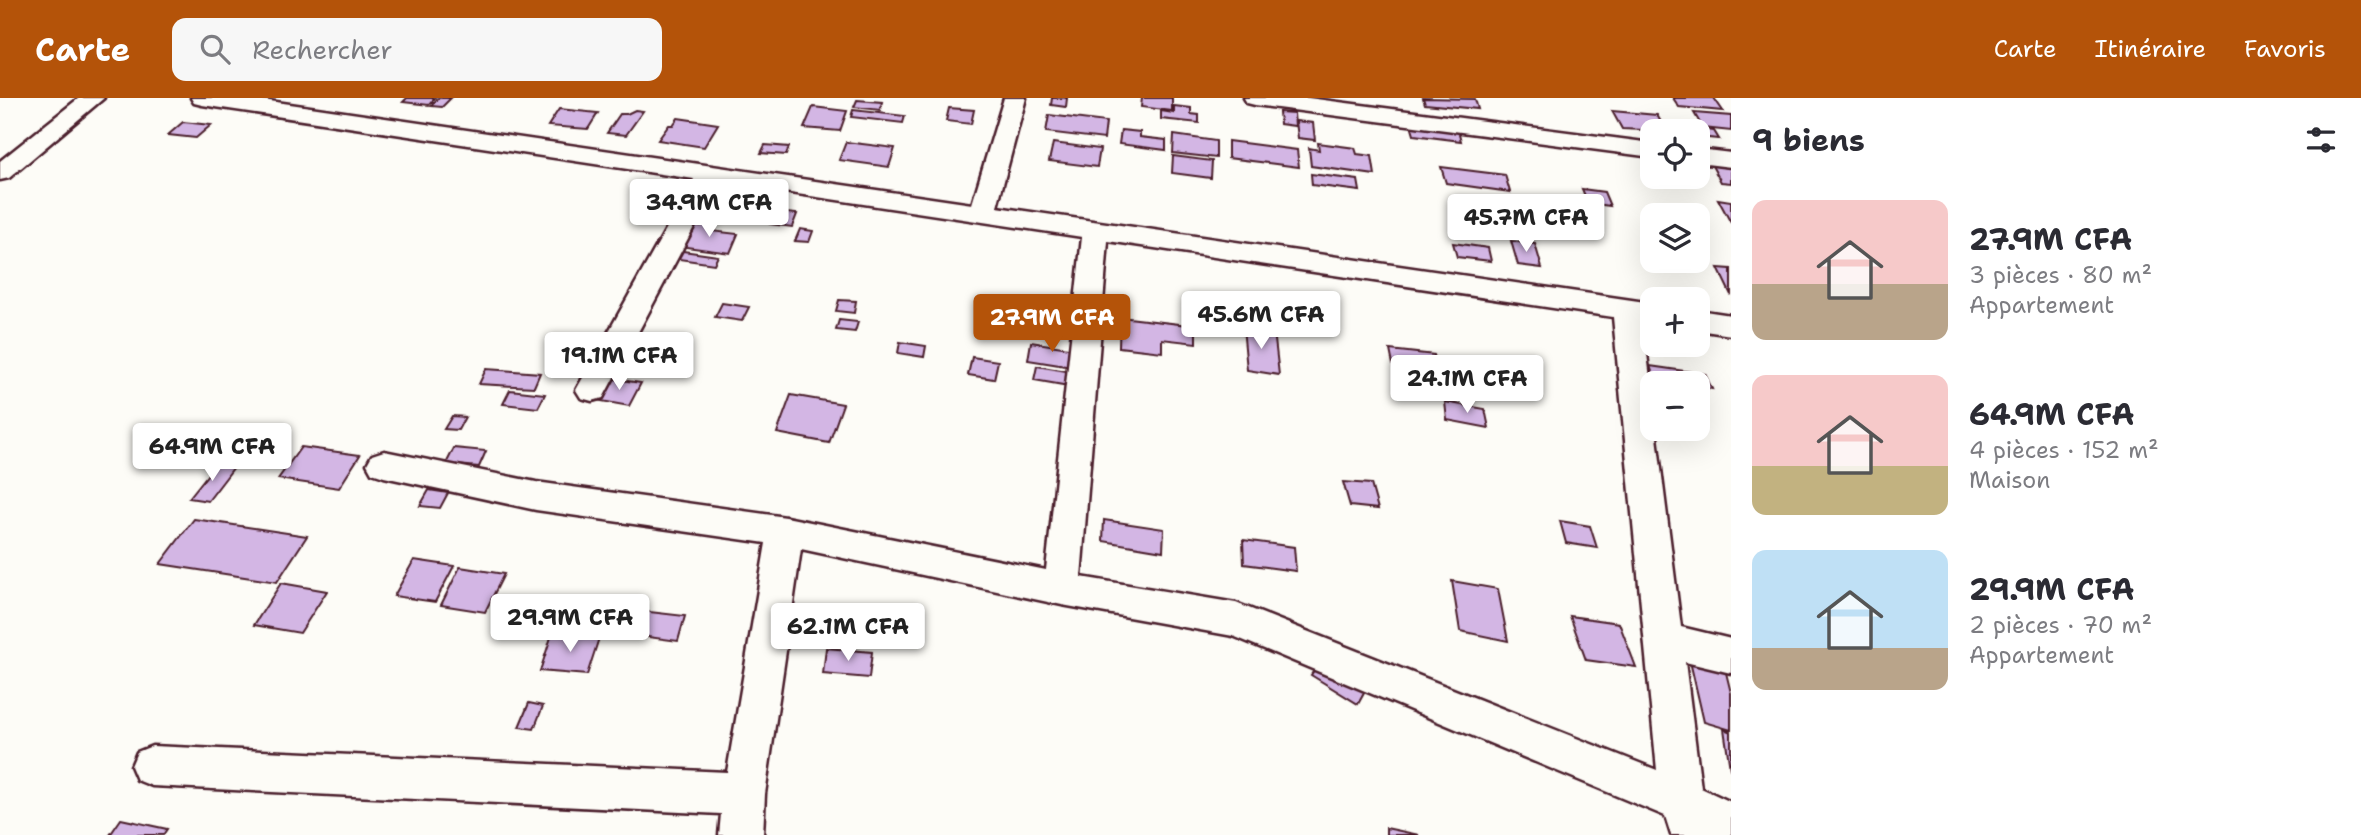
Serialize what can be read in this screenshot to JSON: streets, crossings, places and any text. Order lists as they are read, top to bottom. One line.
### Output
{"page":{"header":"Carte","search":"Rechercher","nav":["Carte","Itinéraire","Favoris"],"heading":"9 biens","map_buttons":["+","−"],"price":["34.9M CFA","45.7M CFA","45.6M CFA","27.9M CFA","19.1M CFA","24.1M CFA","64.9M CFA","29.9M CFA","62.1M CFA"],"list":[{"name":"27.9M CFA","note":"3 pièces · 80 m² · Appartement"},{"name":"64.9M CFA","note":"4 pièces · 152 m² · Maison"},{"name":"29.9M CFA","note":"2 pièces · 70 m² · Appartement"}]}}
